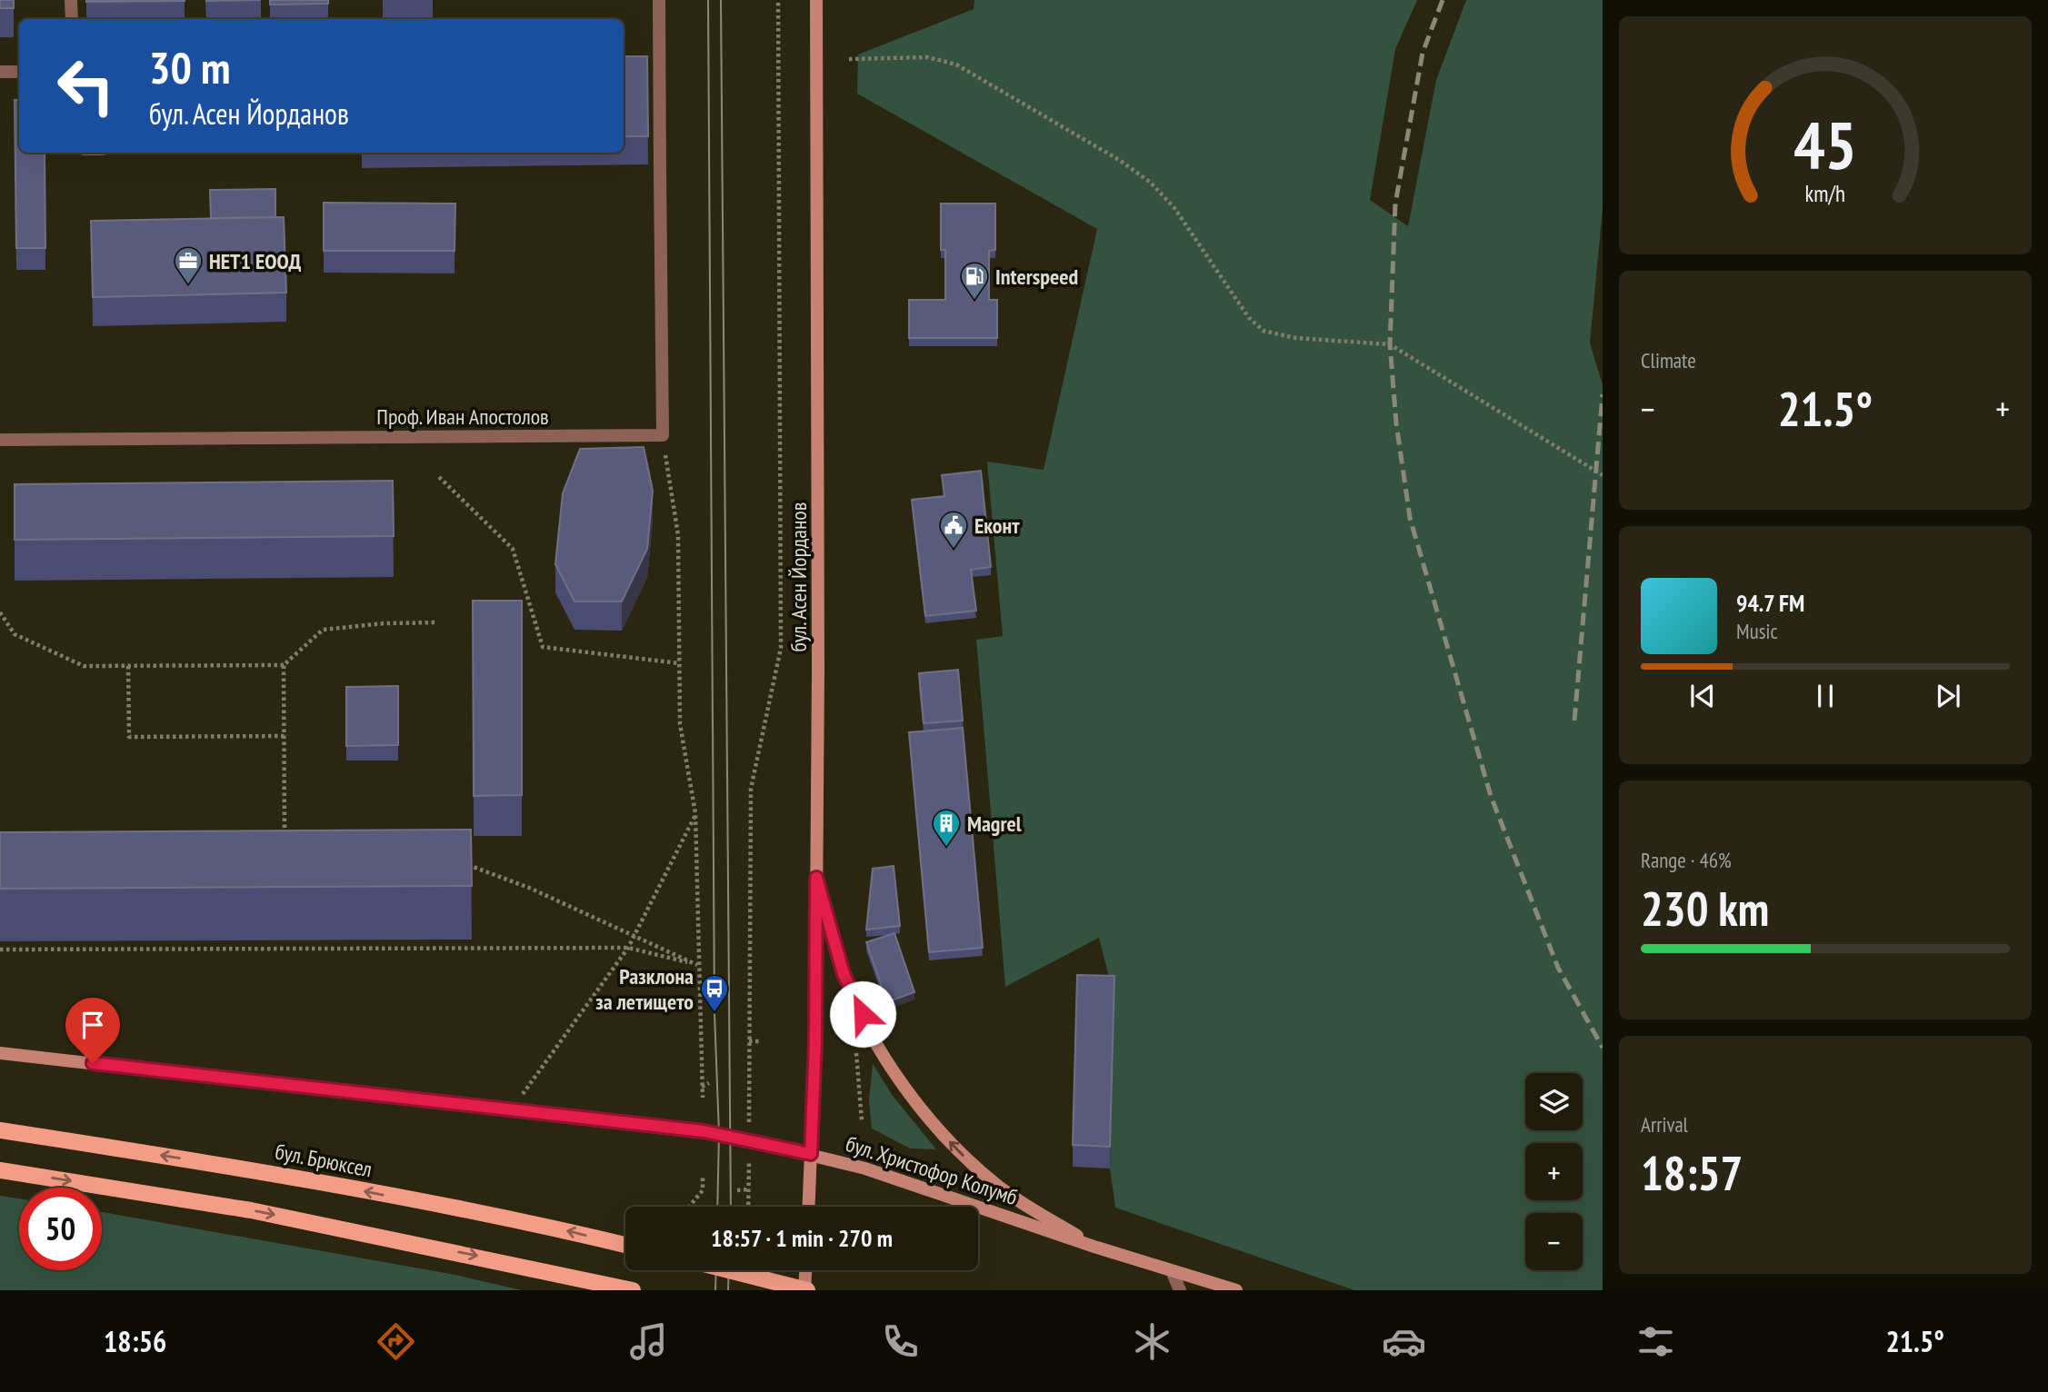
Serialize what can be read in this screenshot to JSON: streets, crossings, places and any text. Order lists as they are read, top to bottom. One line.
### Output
{"streets":{"main road":["бул. Асен Йорданов","бул. Брюксел","бул. Христофор Колумб"],"street":["Проф. Иван Апостолов"]},"crossings":[["бул. Асен Йорданов","бул. Христофор Колумб"]],"places":{"office":["НЕТ1 ЕООД"],"fuel station":["Interspeed"],"public building":["Еконт"],"building":["Magrel"],"bus stop":["Разклона за летището"]},"page":{"turn":["30 m","бул. Асен Йорданов"],"tile":["Climate",["Range · 46%","230 km"],["Arrival","18:57"]],"heat":["−","21.5°","+"],"song":["94.7 FM","Music"],"map_buttons":["+","−"],"limit":"50","trip":"18:57 · 1 min · 270 m","tabs":["18:56","21.5°"],"gauge":["45","km/h"]}}
